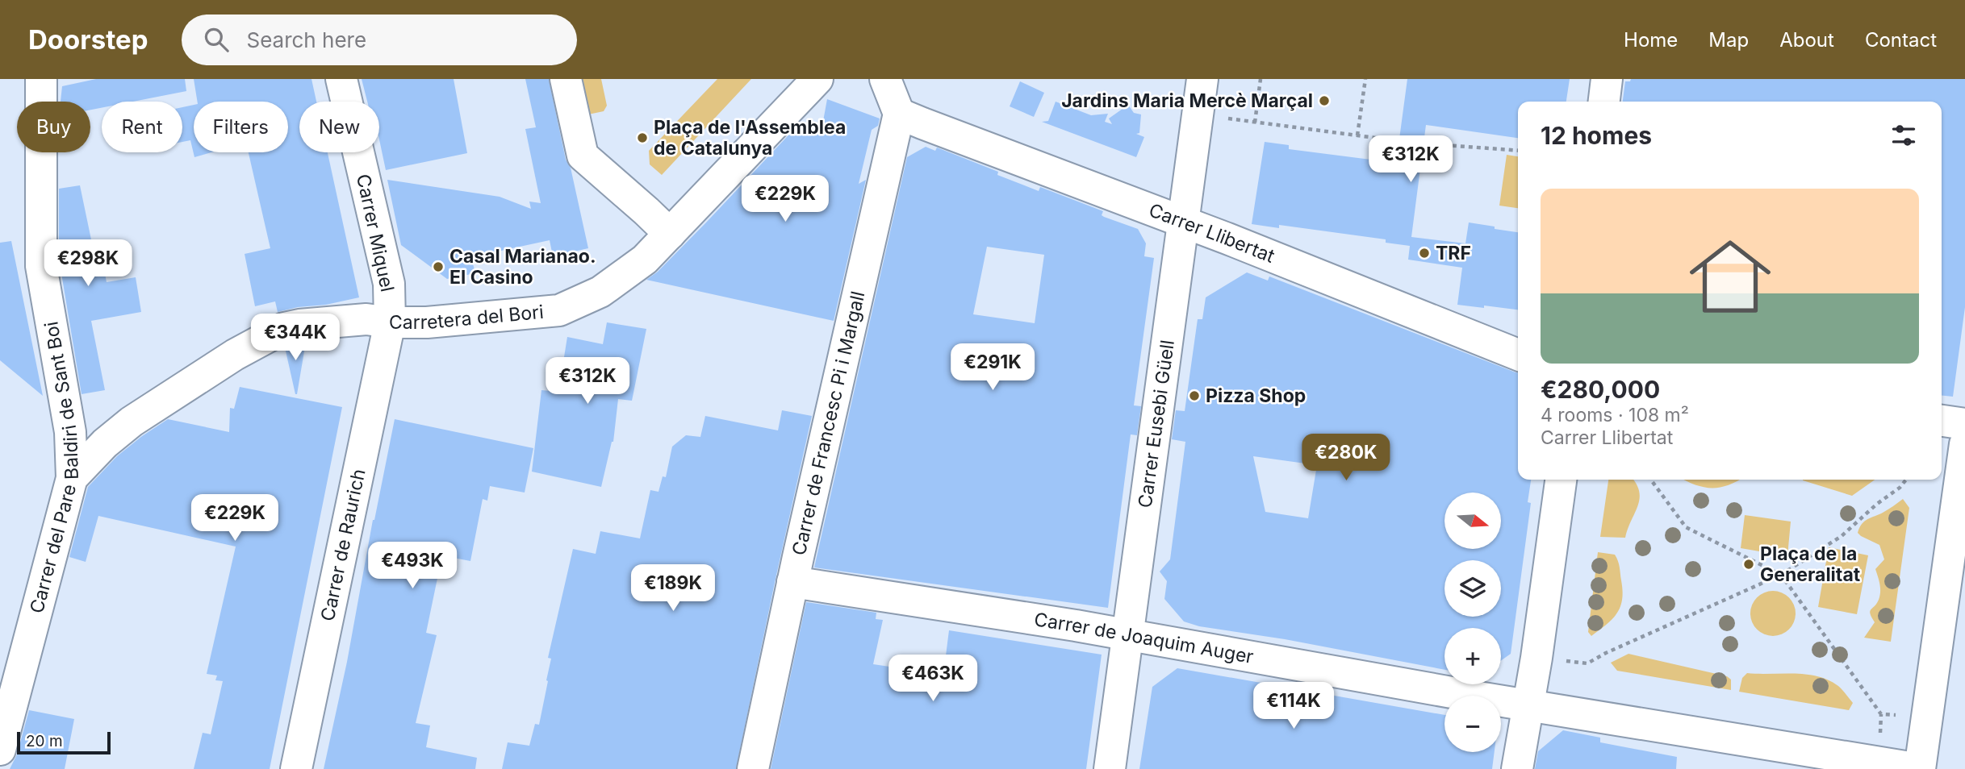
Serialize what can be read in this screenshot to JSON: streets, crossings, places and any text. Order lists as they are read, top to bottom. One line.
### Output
{"streets":{"street":["Carrer Miquel","Carrer Llibertat","Carretera del Bori","Carrer de Francesc Pi i Margall","Carrer Eusebi Güell","Carrer del Pare Baldiri de Sant Boi","Carrer de Raurich","Carrer de Joaquim Auger"]},"crossings":[["Carrer Miquel","Carretera del Bori"],["Carrer Miquel","Carrer de Raurich"],["Carrer Llibertat","Carrer de Francesc Pi i Margall"],["Carrer Llibertat","Carrer Eusebi Güell"],["Carretera del Bori","Carrer del Pare Baldiri de Sant Boi"],["Carretera del Bori","Carrer de Raurich"],["Carrer de Francesc Pi i Margall","Carrer de Joaquim Auger"],["Carrer Eusebi Güell","Carrer de Joaquim Auger"]],"places":["Jardins Maria Mercè Marçal","Plaça de l'Assemblea de Catalunya","TRF","Casal Marianao. El Casino","Pizza Shop","Plaça de la Generalitat"],"scale_bar":"20 m","north":"right","page":{"header":"Doorstep","search":"Search here","nav":["Home","Map","About","Contact"],"chip":["Buy","Rent","Filters","New"],"heading":"12 homes","price":["€312K","€229K","€298K","€344K","€291K","€312K","€280K","€229K","€493K","€189K","€463K","€114K"],"list":[{"name":"€280,000","note":"4 rooms · 108 m² · Carrer Llibertat"}],"map_buttons":["+","−"],"scale":"20 m"}}
